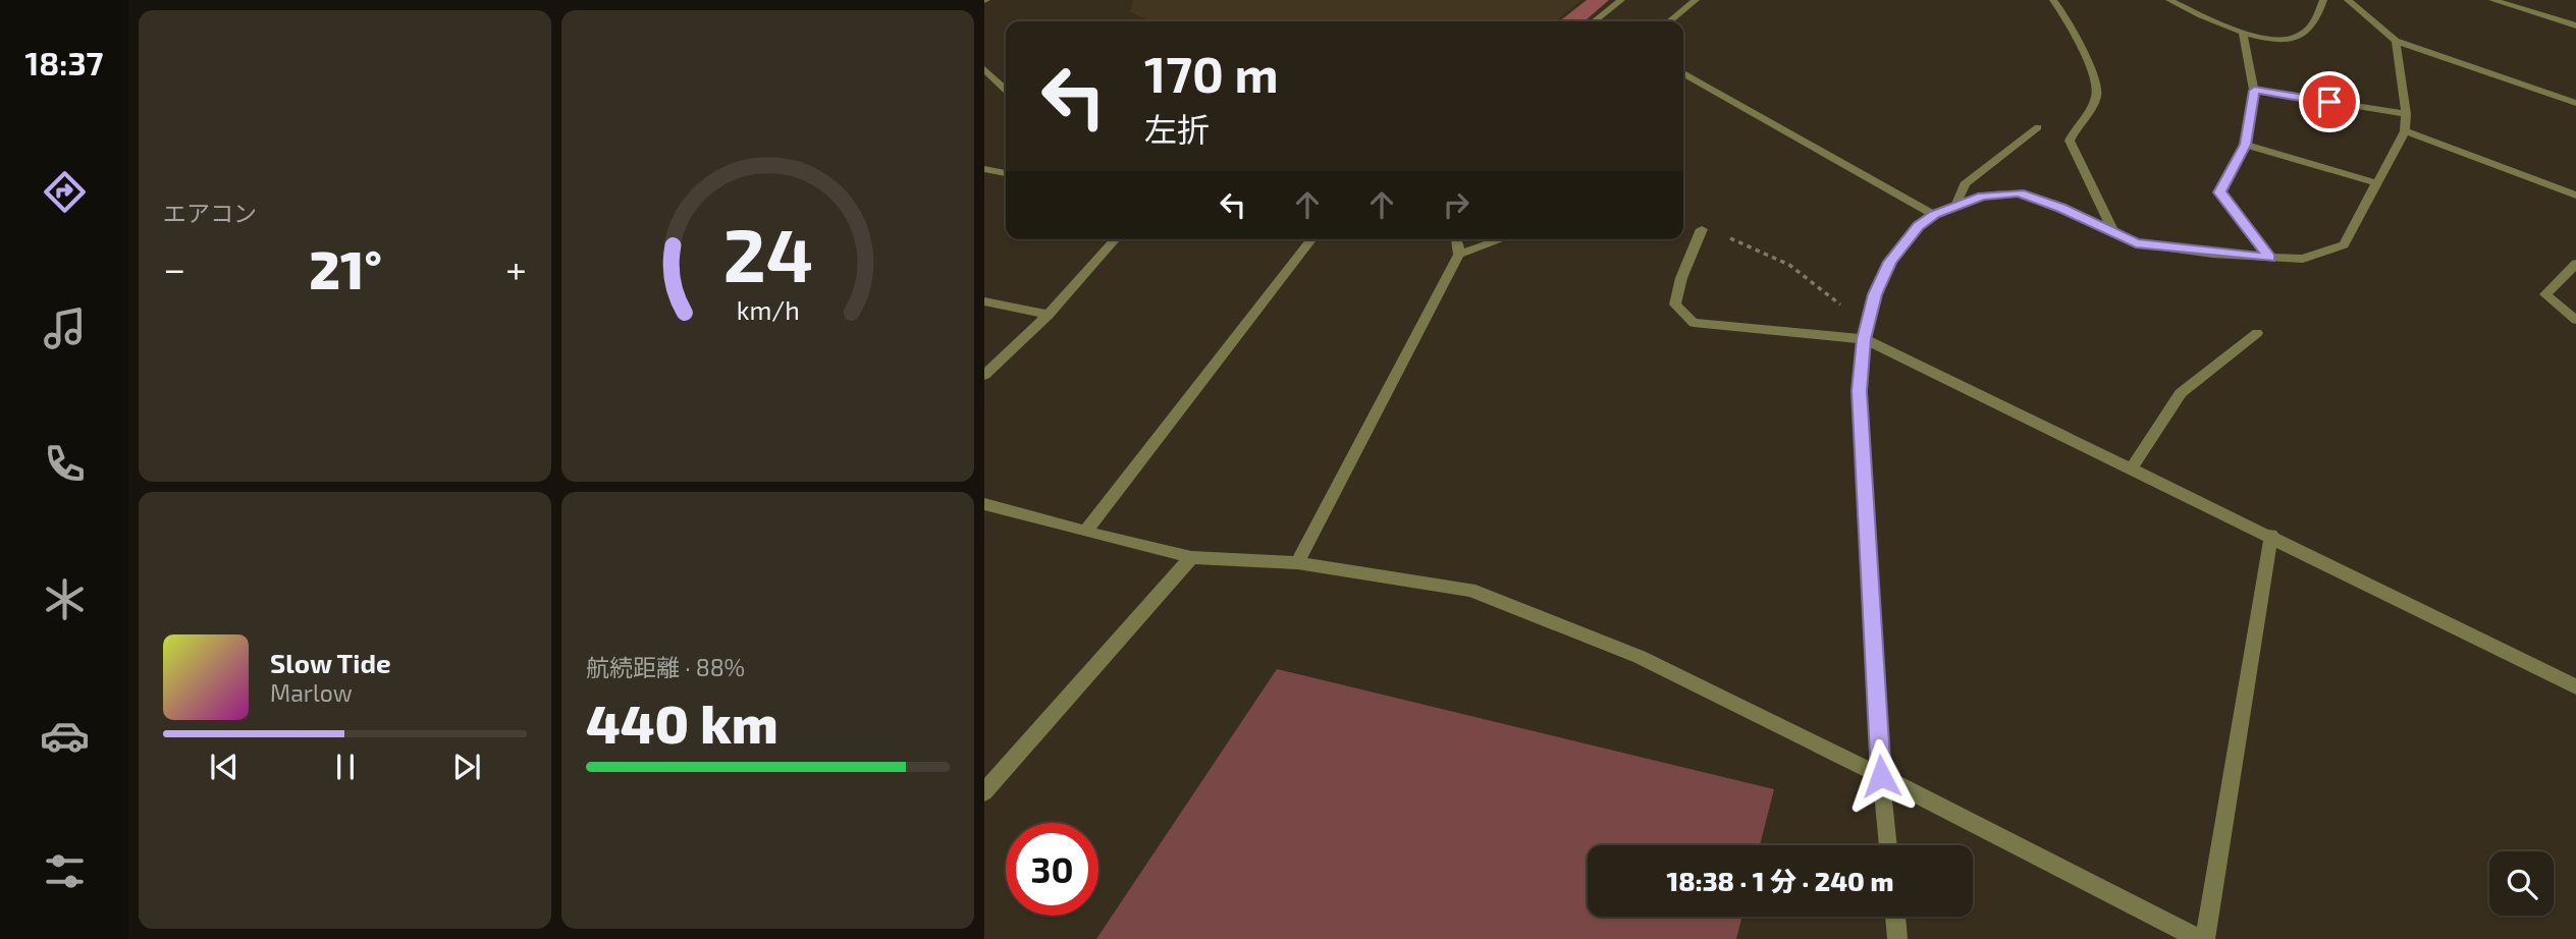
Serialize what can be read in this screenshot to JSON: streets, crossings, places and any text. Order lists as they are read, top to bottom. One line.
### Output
{"page":{"tabs":"18:37","tile":["エアコン",["航続距離 · 88%","440 km"]],"turn":["170 m","左折"],"heat":["−","21°","+"],"song":["Slow Tide","Marlow"],"limit":"30","trip":"18:38 · 1 分 · 240 m","gauge":["24","km/h"]}}
